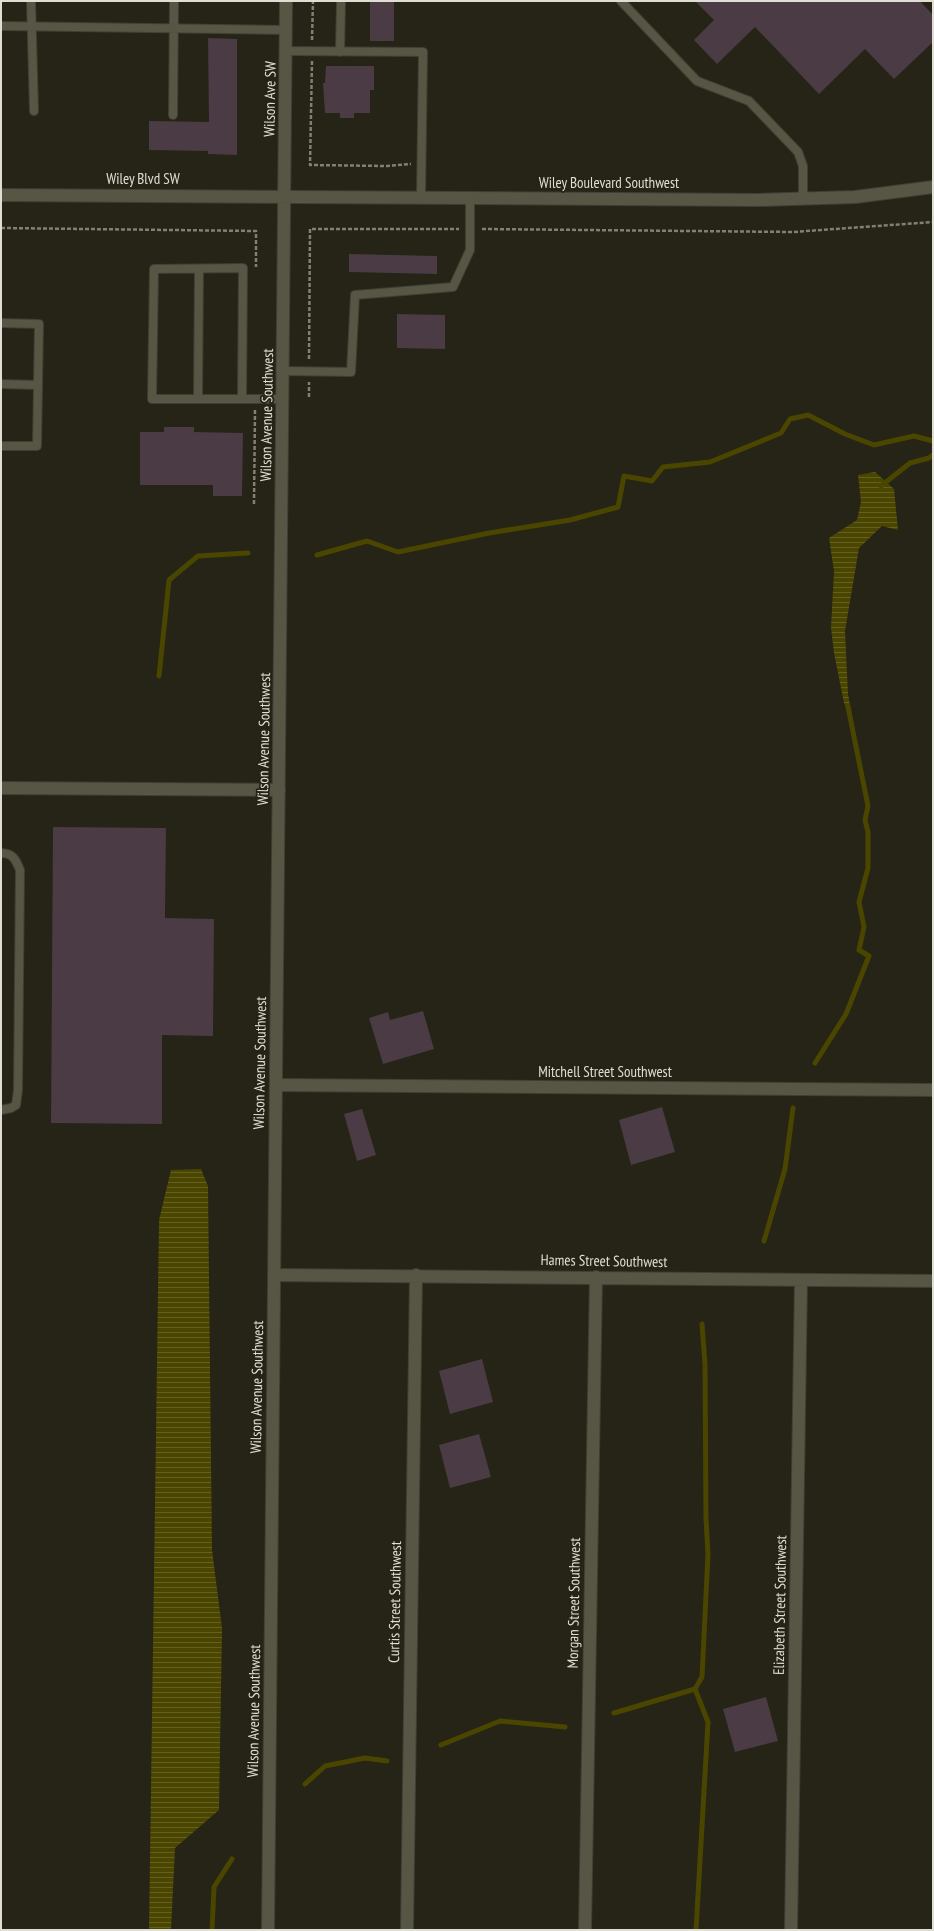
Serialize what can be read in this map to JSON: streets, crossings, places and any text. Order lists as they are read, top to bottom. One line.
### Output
{"streets":{"street":["Wilson Ave SW","Wiley Blvd SW","Wiley Boulevard Southwest","Wilson Avenue Southwest","Mitchell Street Southwest","Hames Street Southwest","Curtis Street Southwest","Morgan Street Southwest","Elizabeth Street Southwest"]},"crossings":[["Wilson Ave SW","Wiley Blvd SW"],["Wilson Ave SW","Wiley Boulevard Southwest"],["Wilson Ave SW","Wilson Avenue Southwest"],["Wiley Blvd SW","Wiley Boulevard Southwest"],["Wiley Blvd SW","Wilson Avenue Southwest"],["Wiley Boulevard Southwest","Wilson Avenue Southwest"],["Wilson Avenue Southwest","Mitchell Street Southwest"],["Wilson Avenue Southwest","Hames Street Southwest"],["Hames Street Southwest","Curtis Street Southwest"],["Hames Street Southwest","Morgan Street Southwest"],["Hames Street Southwest","Elizabeth Street Southwest"]]}
